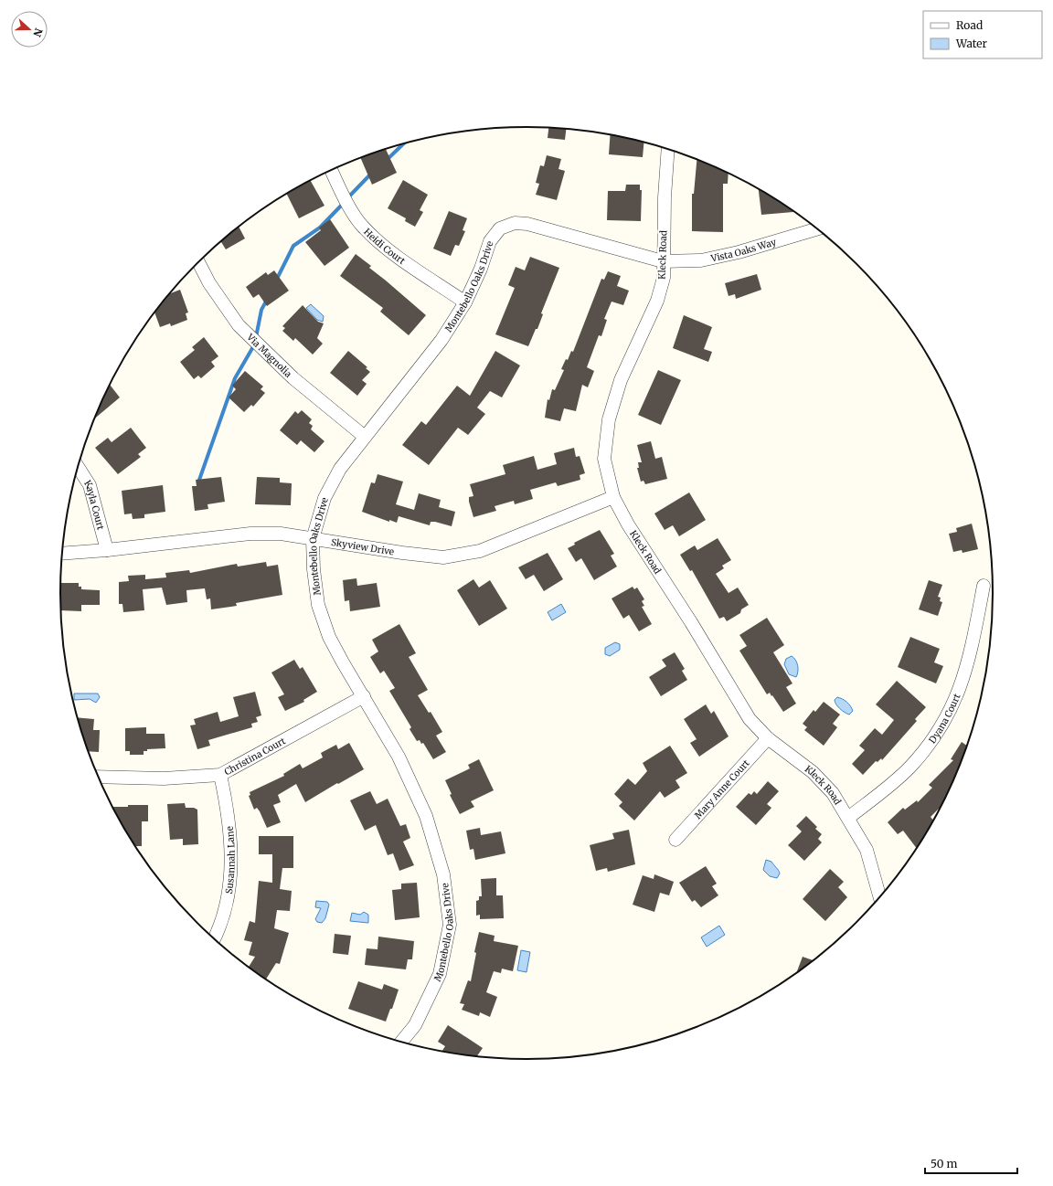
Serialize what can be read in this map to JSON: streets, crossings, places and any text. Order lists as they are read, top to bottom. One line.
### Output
{"streets":{"street":["Heidi Court","Vista Oaks Way","Kleck Road","Montebello Oaks Drive","Via Magnolia","Kayla Court","Skyview Drive","Dyana Court","Christina Court","Mary Anne Court","Susannah Lane"]},"crossings":[["Heidi Court","Montebello Oaks Drive"],["Vista Oaks Way","Kleck Road"],["Vista Oaks Way","Montebello Oaks Drive"],["Kleck Road","Montebello Oaks Drive"],["Kleck Road","Skyview Drive"],["Kleck Road","Dyana Court"],["Kleck Road","Mary Anne Court"],["Montebello Oaks Drive","Via Magnolia"],["Montebello Oaks Drive","Skyview Drive"],["Montebello Oaks Drive","Christina Court"],["Kayla Court","Skyview Drive"],["Christina Court","Susannah Lane"]],"legend":["Road","Water"],"scale_bar":"50 m","north":"right"}
